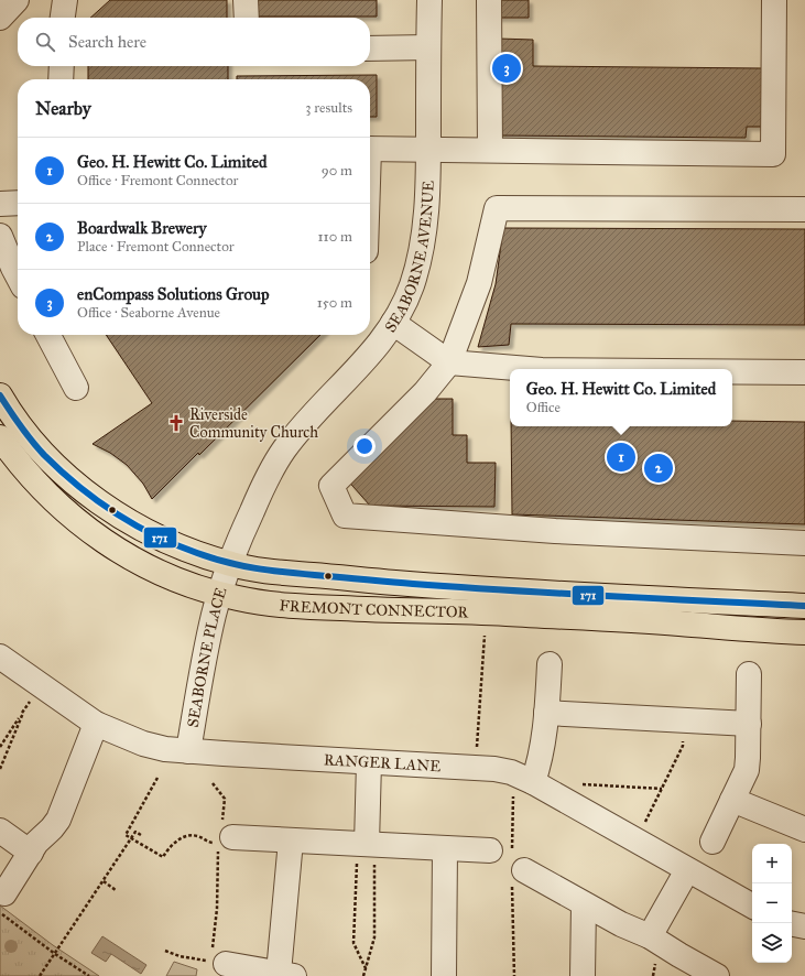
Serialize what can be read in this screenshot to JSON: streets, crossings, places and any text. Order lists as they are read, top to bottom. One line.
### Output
{"streets":{"main road":["FREMONT CONNECTOR"],"street":["SEABORNE AVENUE","SEABORNE PLACE","RANGER LANE"]},"crossings":[["SEABORNE AVENUE","FREMONT CONNECTOR"],["SEABORNE AVENUE","SEABORNE PLACE"],["FREMONT CONNECTOR","SEABORNE PLACE"],["SEABORNE PLACE","RANGER LANE"]],"places":{"church":["Riverside Community Church"]},"lines":["transit line 171"],"page":{"search":"Search here","pins":["3","1","2"],"heading":["Nearby","3 results"],"list":[{"mark":"1","name":"Geo. H. Hewitt Co. Limited","note":"Office · Fremont Connector","value":"90 m"},{"mark":"2","name":"Boardwalk Brewery","note":"Place · Fremont Connector","value":"110 m"},{"mark":"3","name":"enCompass Solutions Group","note":"Office · Seaborne Avenue","value":"150 m"}],"popup":["Geo. H. Hewitt Co. Limited","Office"],"map_buttons":["+","−"]}}
